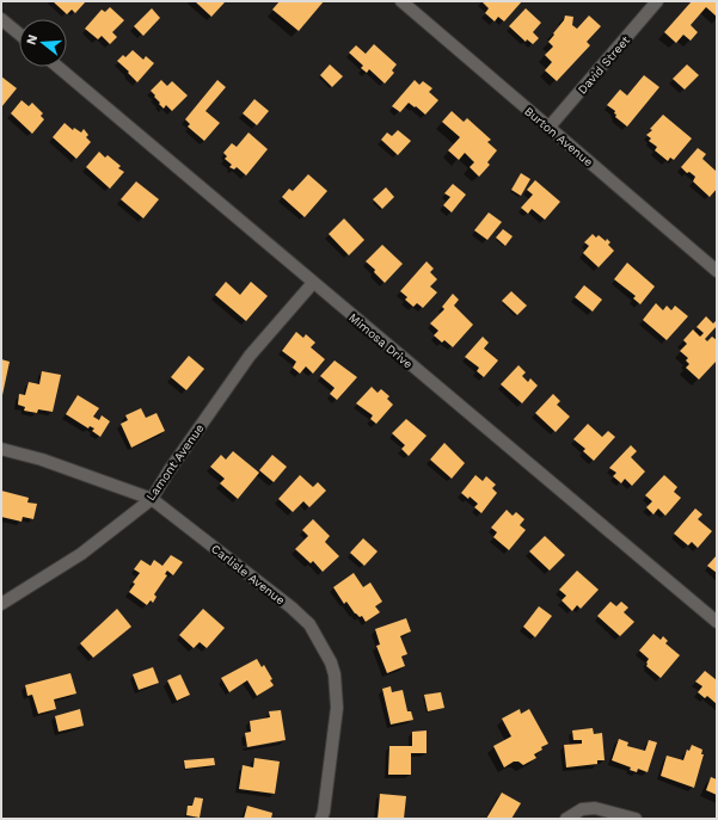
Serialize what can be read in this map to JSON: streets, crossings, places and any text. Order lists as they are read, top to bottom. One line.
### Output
{"streets":{"street":["David Street","Burton Avenue","Mimosa Drive","Lamont Avenue","Carlisle Avenue"]},"crossings":[["David Street","Burton Avenue"],["Mimosa Drive","Lamont Avenue"],["Lamont Avenue","Carlisle Avenue"]],"north":"left"}
